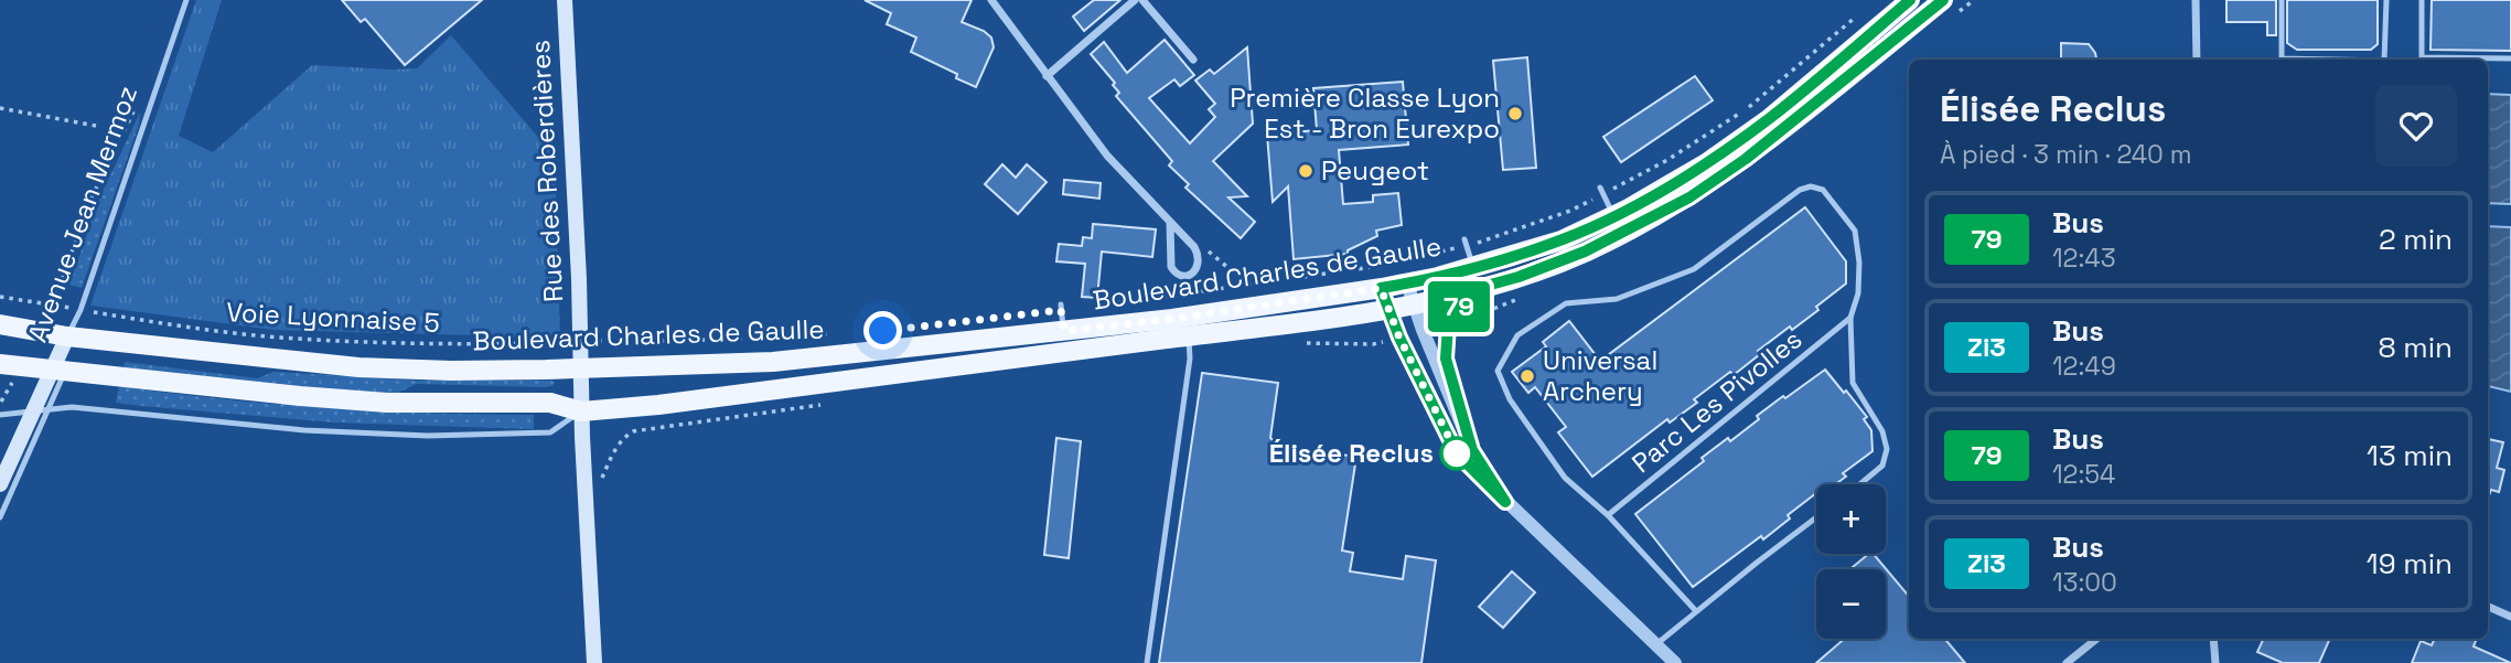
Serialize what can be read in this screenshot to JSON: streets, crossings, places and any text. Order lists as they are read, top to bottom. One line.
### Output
{"streets":{"main road":["Rue des Roberdières","Avenue Jean Mermoz","Boulevard Charles de Gaulle"],"lane":["Parc Les Pivolles"],"path":["Voie Lyonnaise 5"]},"crossings":[["Rue des Roberdières","Boulevard Charles de Gaulle"],["Rue des Roberdières","Voie Lyonnaise 5"],["Avenue Jean Mermoz","Boulevard Charles de Gaulle"],["Avenue Jean Mermoz","Voie Lyonnaise 5"]],"places":["Première Classe Lyon Est - Bron Eurexpo","Peugeot","Universal Archery","Élisée Reclus"],"lines":["bus line 79"],"page":{"on_map":"79","heading":["Élisée Reclus","À pied · 3 min · 240 m"],"list":[{"mark":"79","name":"Bus","note":"12:43","value":"2 min"},{"mark":"Zi3","name":"Bus","note":"12:49","value":"8 min"},{"mark":"79","name":"Bus","note":"12:54","value":"13 min"},{"mark":"Zi3","name":"Bus","note":"13:00","value":"19 min"}],"map_buttons":["+","−"]}}
